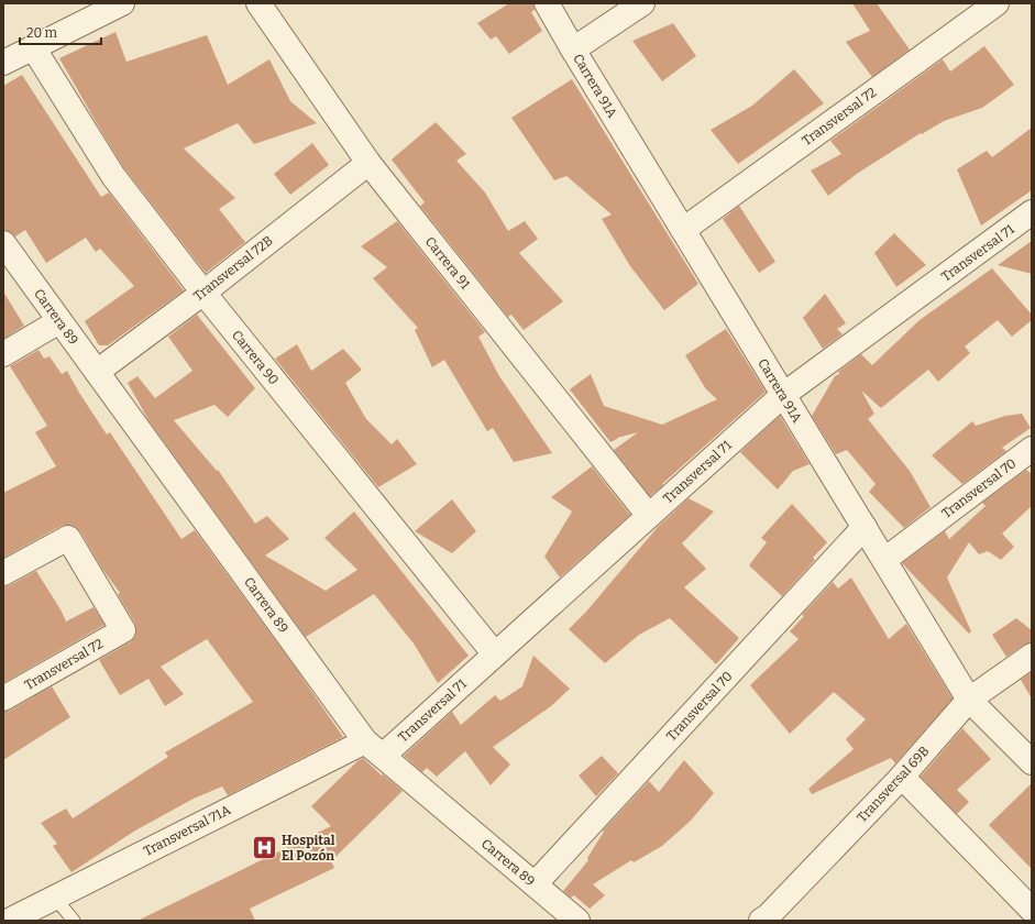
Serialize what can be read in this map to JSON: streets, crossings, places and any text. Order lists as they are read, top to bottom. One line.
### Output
{"streets":{"street":["Carrera 91A","Transversal 72","Transversal 71","Carrera 91","Transversal 72B","Carrera 89","Carrera 90","Transversal 70","Transversal 69B","Transversal 71A"]},"crossings":[["Carrera 91A","Transversal 72"],["Carrera 91A","Transversal 71"],["Carrera 91A","Transversal 70"],["Carrera 91A","Transversal 69B"],["Transversal 71","Carrera 91"],["Transversal 71","Carrera 89"],["Transversal 71","Carrera 90"],["Transversal 71","Transversal 71A"],["Carrera 91","Transversal 72B"],["Transversal 72B","Carrera 89"],["Transversal 72B","Carrera 90"],["Carrera 89","Transversal 70"],["Carrera 89","Transversal 71A"]],"places":{"hospital":["Hospital El Pozón"]},"scale_bar":"20 m"}
